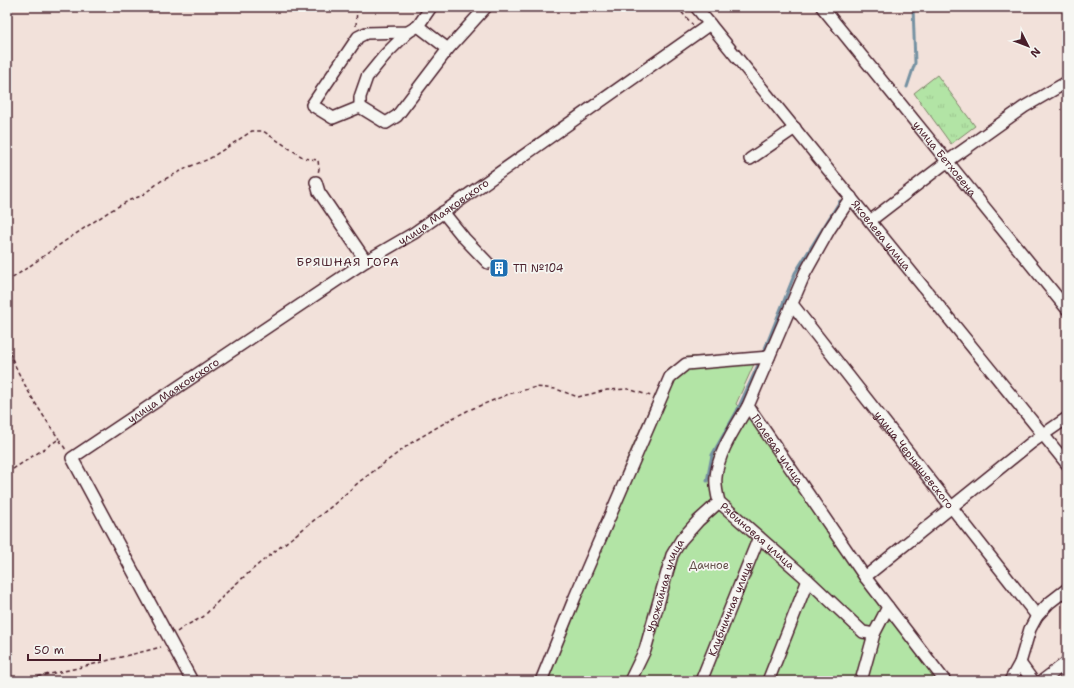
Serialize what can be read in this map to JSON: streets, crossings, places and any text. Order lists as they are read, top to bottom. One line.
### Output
{"streets":{"street":["улица Бетховена","улица Маяковского","Яковлева улица","Полевая улица","улица Чернышевского","Рябиновая улица","Урожайная улица","Клубничная улица"]},"crossings":[["улица Маяковского","Яковлева улица"],["Яковлева улица","Полевая улица"],["Полевая улица","улица Чернышевского"],["Полевая улица","Рябиновая улица"],["Рябиновая улица","Урожайная улица"],["Рябиновая улица","Клубничная улица"]],"districts":["БРЯШНАЯ ГОРА"],"parks":["Дачное"],"places":{"building":["ТП №104"]},"scale_bar":"50 m","north":"bottom right"}
